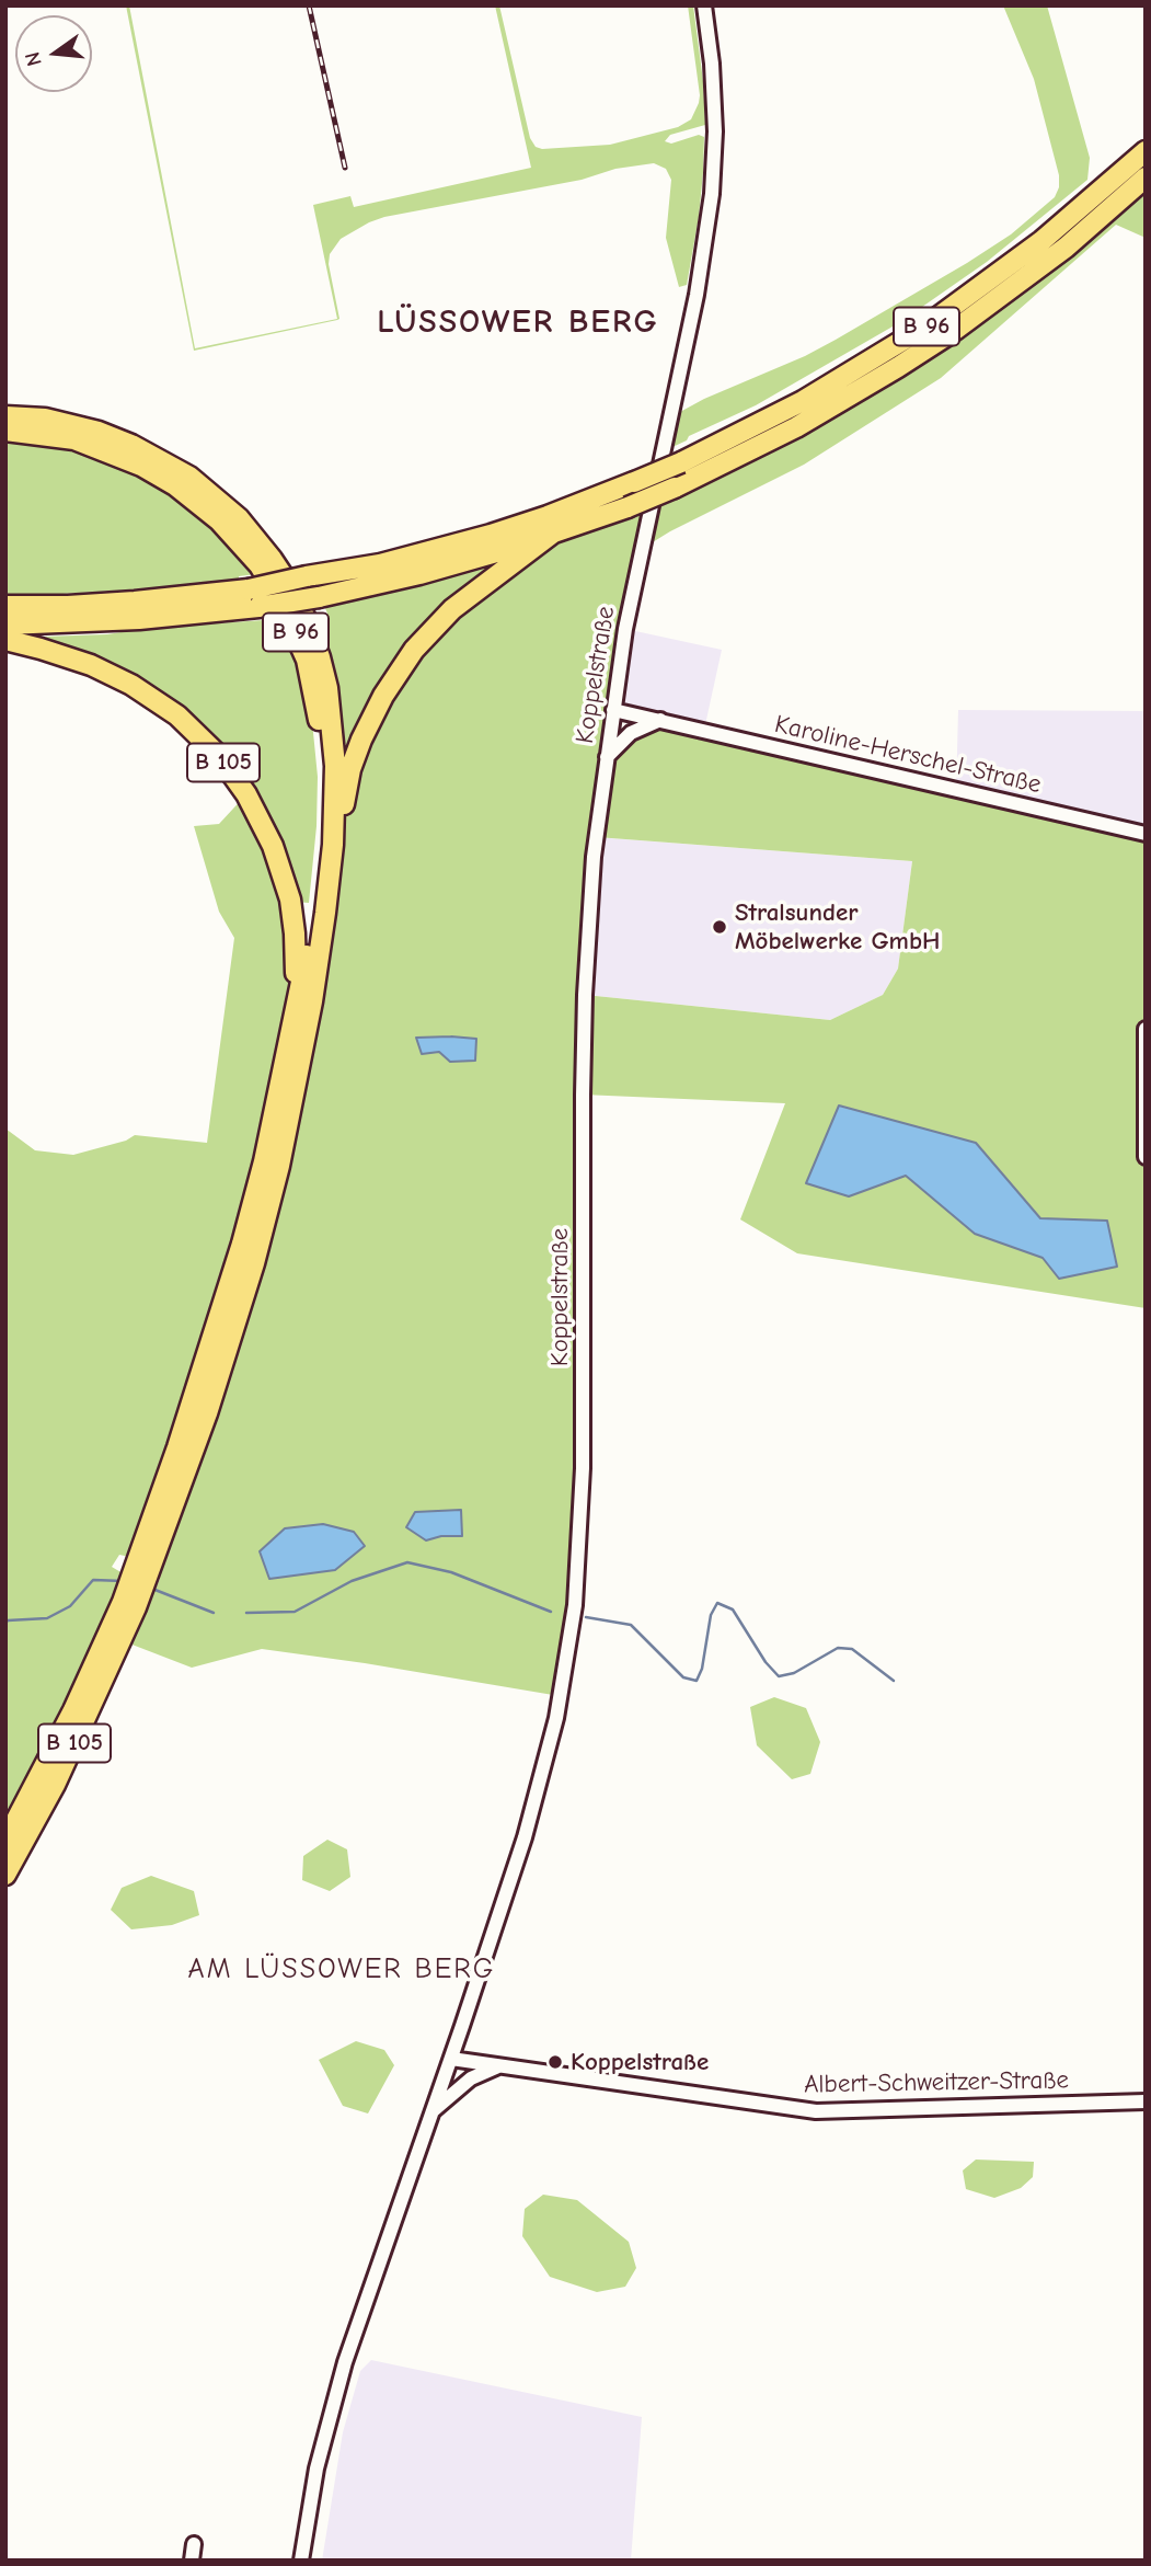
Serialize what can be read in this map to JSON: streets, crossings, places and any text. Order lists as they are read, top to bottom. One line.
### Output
{"streets":{"highway":["B 96","B 105"],"street":["Koppelstraße","Karoline-Herschel-Straße","Albert-Schweitzer-Straße"]},"crossings":[["B 96","B 105"],["Koppelstraße","Karoline-Herschel-Straße"],["Koppelstraße","Albert-Schweitzer-Straße"]],"districts":["LÜSSOWER BERG","AM LÜSSOWER BERG"],"places":["Stralsunder Möbelwerke GmbH","Koppelstraße"],"north":"left"}
